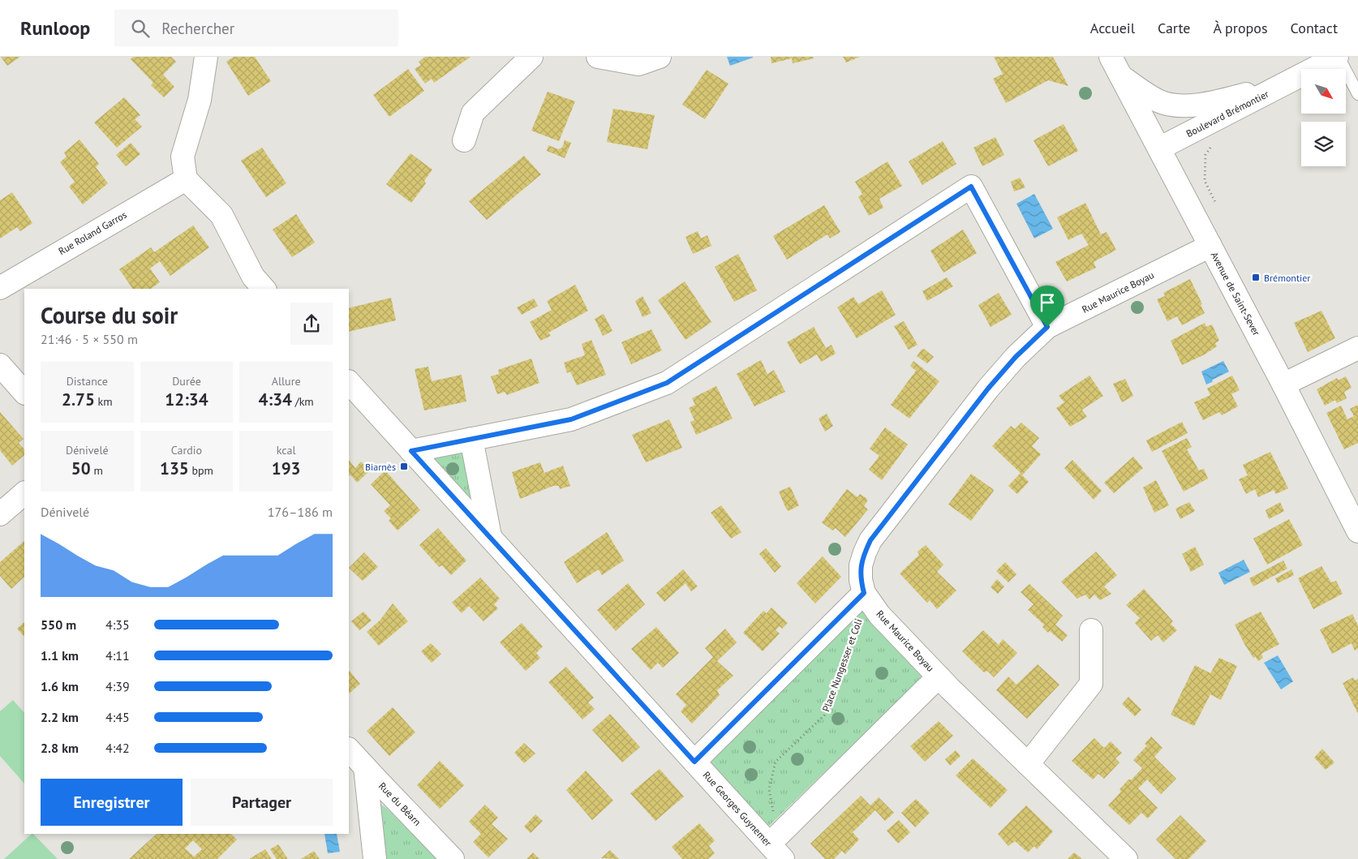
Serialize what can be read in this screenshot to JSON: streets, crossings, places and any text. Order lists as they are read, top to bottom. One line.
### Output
{"streets":{"street":["Boulevard Brémontier","Rue Roland Garros","Rue Maurice Boyau","Avenue de Saint-Sever","Place Nungesser et Coli","Rue du Béarn","Rue Georges Guynemer"]},"crossings":[["Boulevard Brémontier","Avenue de Saint-Sever"],["Rue Maurice Boyau","Avenue de Saint-Sever"],["Rue Maurice Boyau","Place Nungesser et Coli"],["Place Nungesser et Coli","Rue Georges Guynemer"]],"places":{"transit":["Brémontier","Biarnès"]},"north":"bottom right","page":{"header":"Runloop","search":"Rechercher","nav":["Accueil","Carte","À propos","Contact"],"heading":["Course du soir","21:46 · 5 × 550 m"],"stats":[["Distance","2.75 km"],["Durée","12:34"],["Allure","4:34 /km"],["Dénivelé","50 m"],["Cardio","135 bpm"],["kcal","193"]],"chart":["Dénivelé","176–186 m"],"list":[{"name":"550 m","note":"4:35"},{"name":"1.1 km","note":"4:11"},{"name":"1.6 km","note":"4:39"},{"name":"2.2 km","note":"4:45"},{"name":"2.8 km","note":"4:42"}],"buttons":["Enregistrer","Partager"]}}
